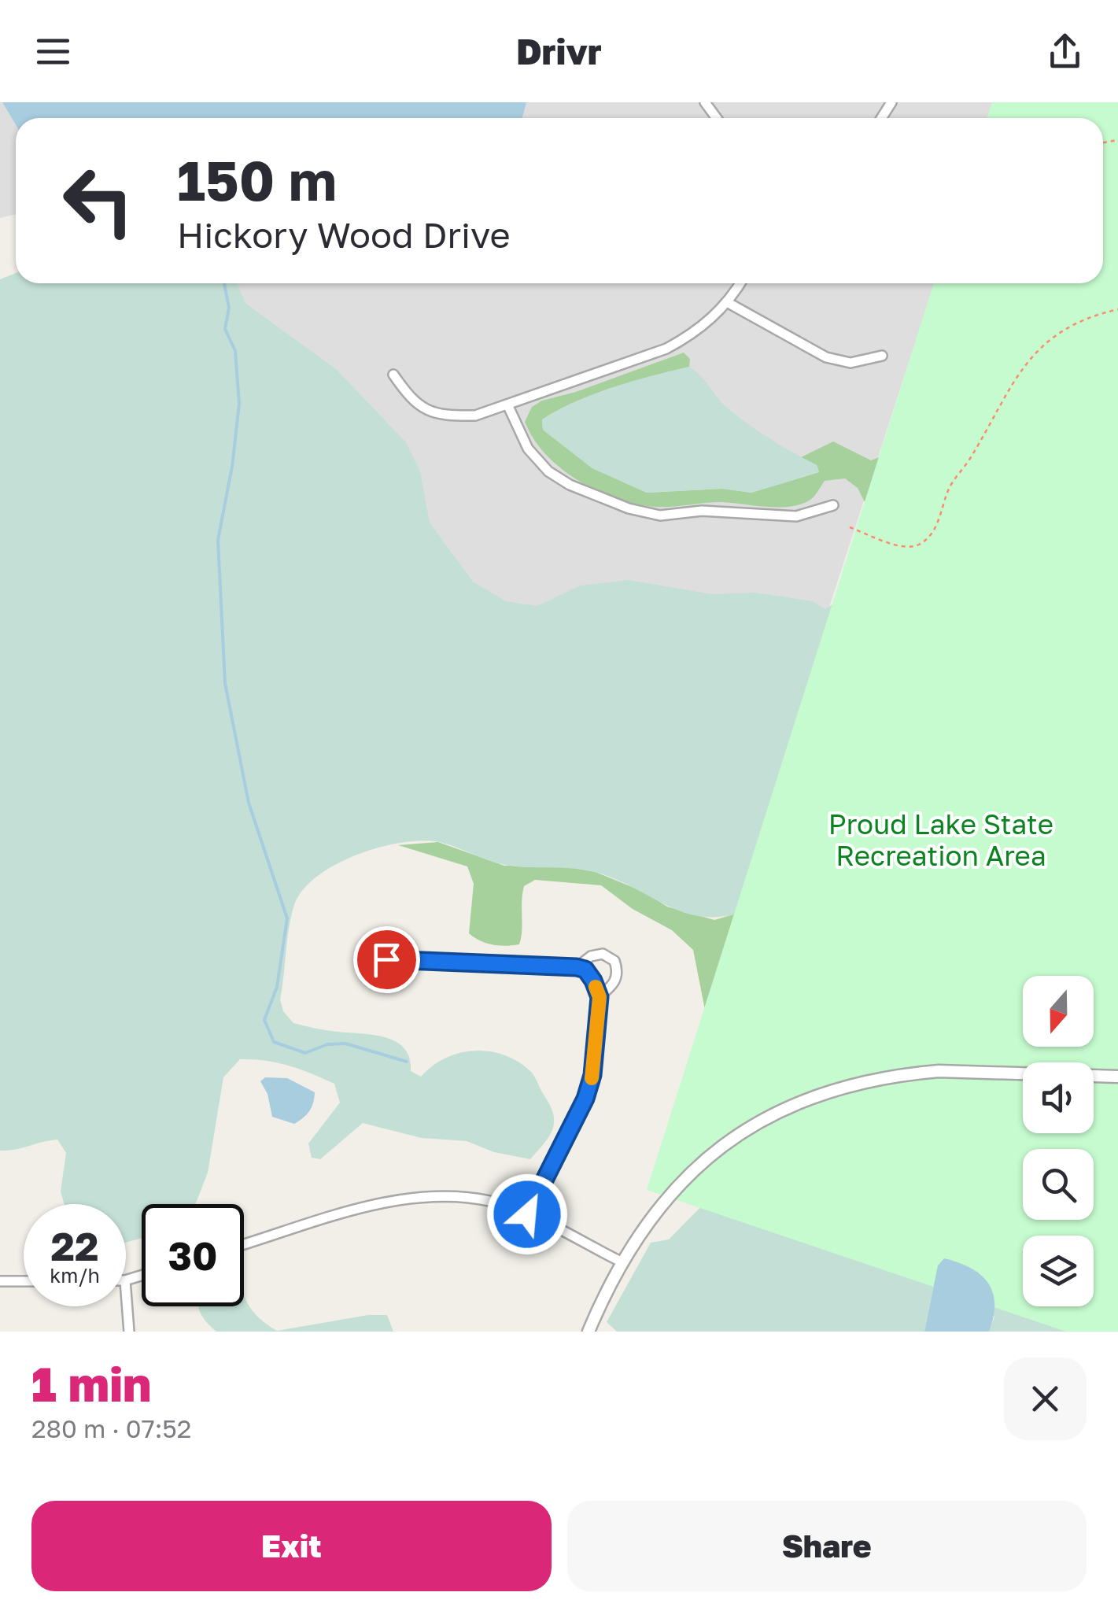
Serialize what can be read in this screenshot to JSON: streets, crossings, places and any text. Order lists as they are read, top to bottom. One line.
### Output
{"parks":["Proud Lake State Recreation Area"],"north":"bottom","page":{"header":"Drivr","turn":["150 m","Hickory Wood Drive"],"speed":"22 km/h","limit":"30","heading":["1 min","280 m · 07:52"],"buttons":["Exit","Share"]}}
